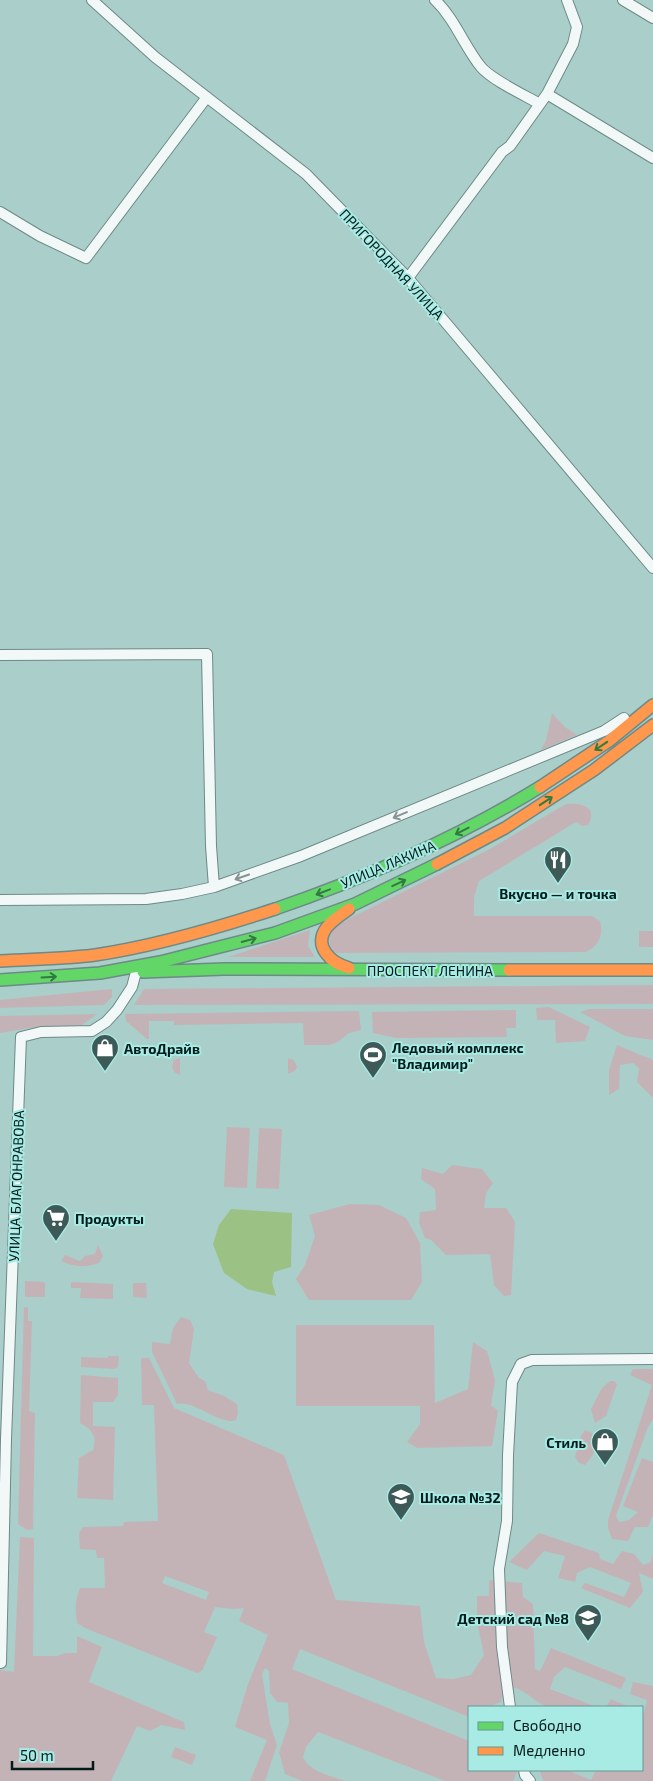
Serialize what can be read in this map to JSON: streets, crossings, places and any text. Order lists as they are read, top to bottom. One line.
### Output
{"streets":{"main road":["УЛИЦА ЛАКИНА","ПРОСПЕКТ ЛЕНИНА"],"street":["ПРИГОРОДНАЯ УЛИЦА","УЛИЦА БЛАГОНРАВОВА"]},"crossings":[["УЛИЦА ЛАКИНА","ПРОСПЕКТ ЛЕНИНА"],["УЛИЦА ЛАКИНА","УЛИЦА БЛАГОНРАВОВА"],["ПРОСПЕКТ ЛЕНИНА","УЛИЦА БЛАГОНРАВОВА"]],"places":{"restaurant":["Вкусно — и точка"],"shop":["АвтоДрайв","Стиль"],"sports":["Ледовый комплекс \"Владимир\""],"supermarket":["Продукты"],"school or university":["Школа №32","Детский сад №8"]},"legend":["Свободно","Медленно"],"scale_bar":"50 m"}
